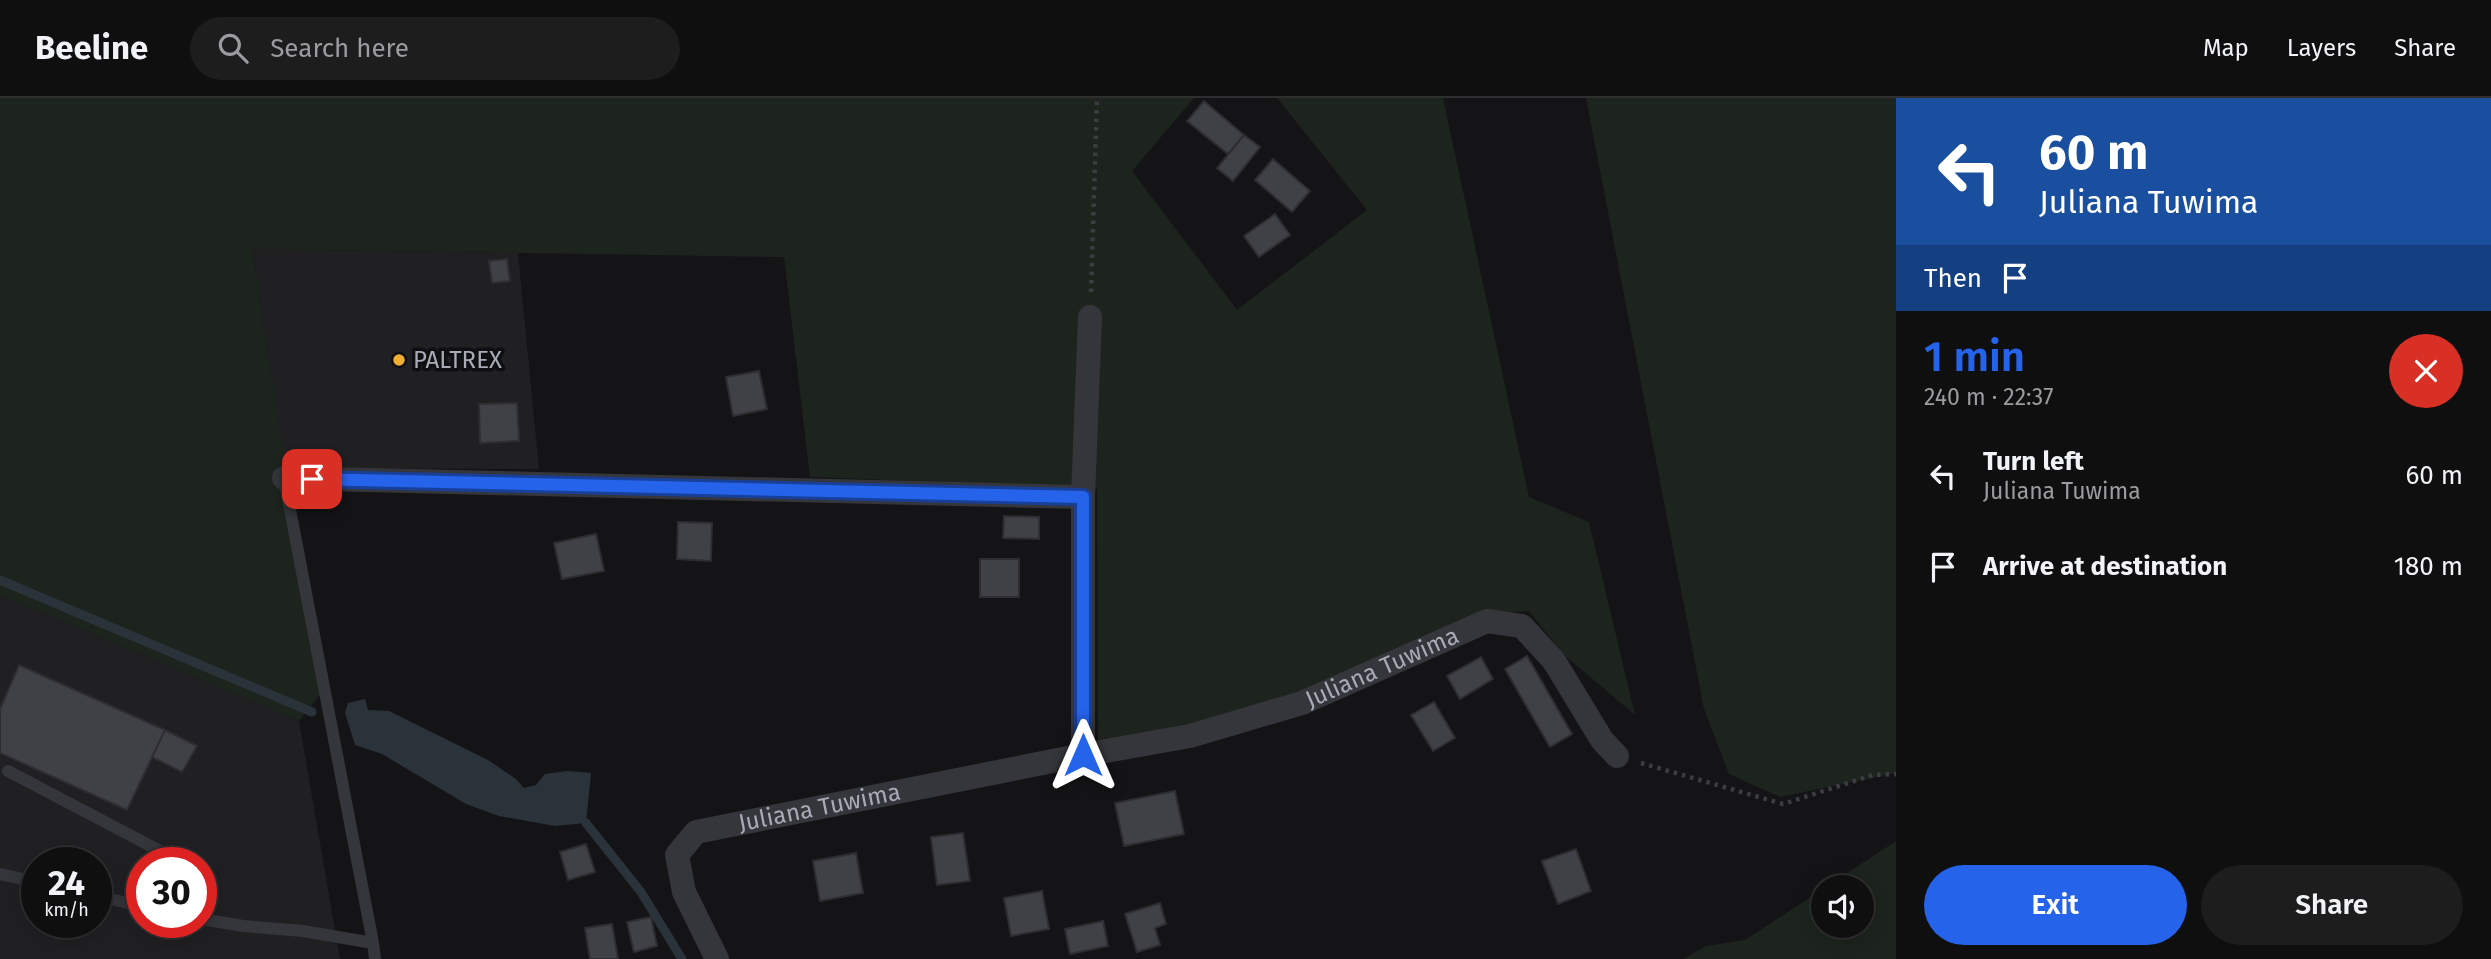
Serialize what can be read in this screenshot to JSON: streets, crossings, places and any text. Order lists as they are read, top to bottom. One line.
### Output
{"streets":{"street":["Juliana Tuwima"]},"places":["PALTREX"],"page":{"header":"Beeline","search":"Search here","nav":["Map","Layers","Share"],"turn":["60 m","Juliana Tuwima"],"then":"Then","heading":["1 min","240 m · 22:37"],"list":[{"name":"Turn left","note":"Juliana Tuwima","value":"60 m"},{"name":"Arrive at destination","value":"180 m"}],"speed":"24 km/h","limit":"30","buttons":["Exit","Share"]}}
